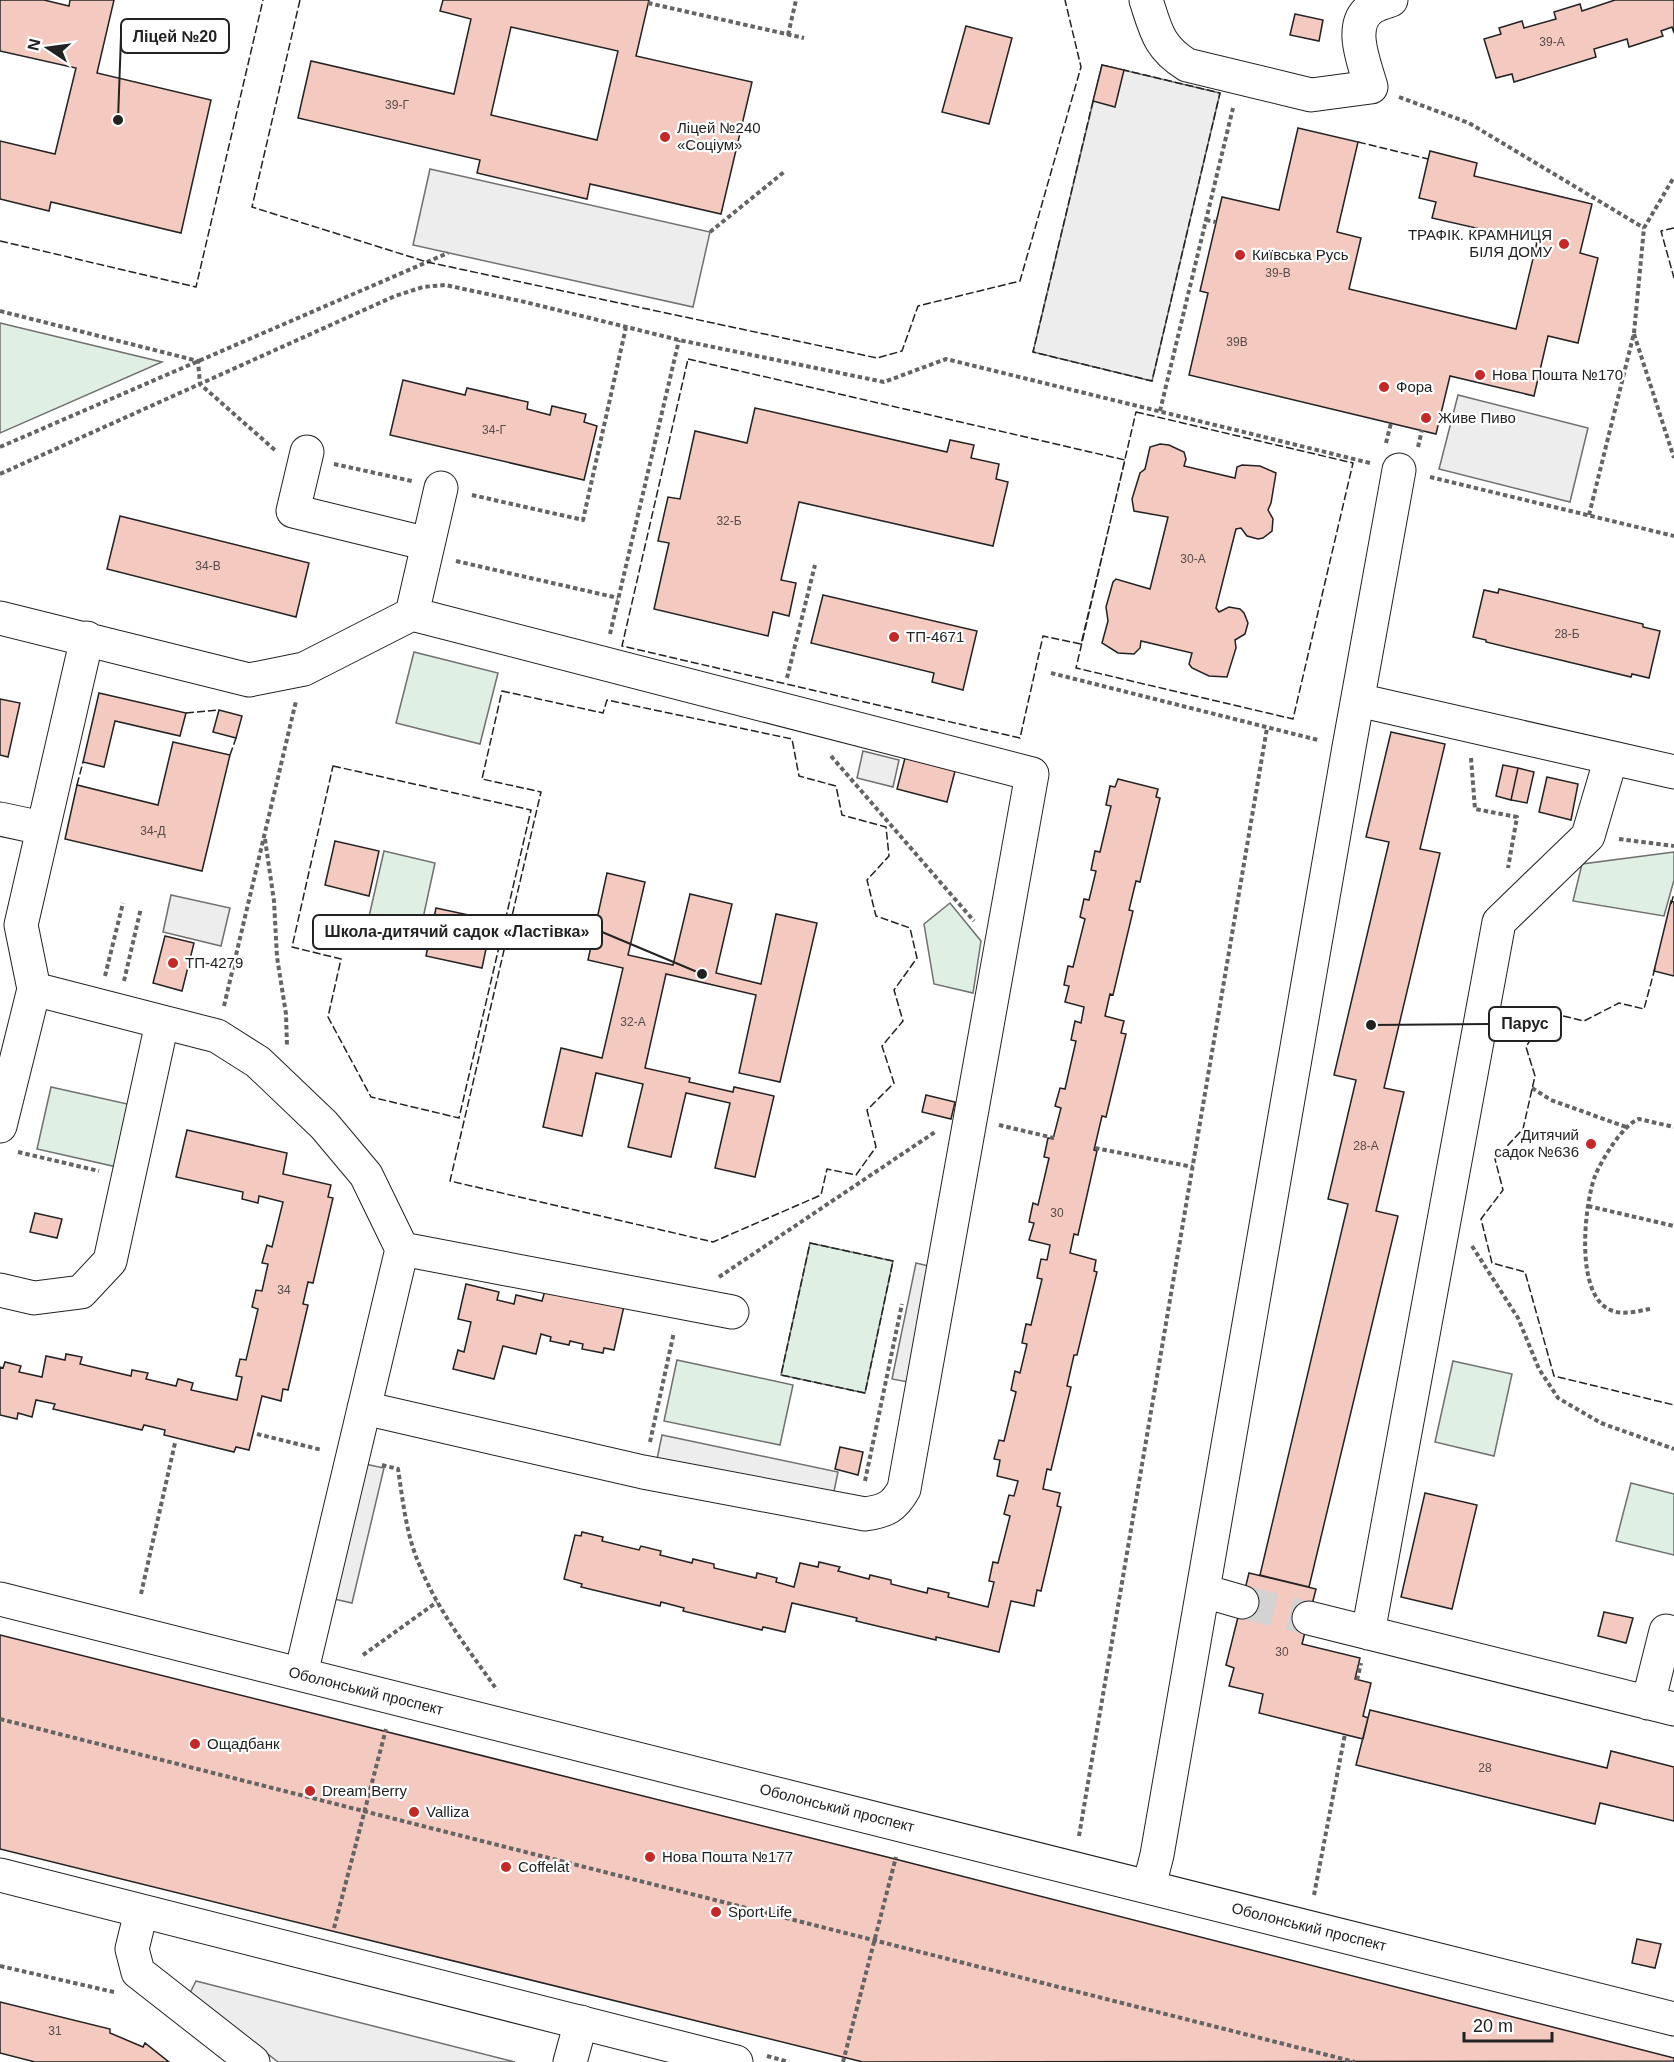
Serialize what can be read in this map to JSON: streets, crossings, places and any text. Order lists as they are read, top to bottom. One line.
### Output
{"streets":{"main road":["Оболонський проспект"]},"places":["Ліцей №20","Ліцей №240 «Соціум»","ТРАФІК. КРАМНИЦЯ БІЛЯ ДОМУ","Київська Русь","Нова Пошта №170","Фора","Живе Пиво","ТП-4671","ТП-4279","Школа-дитячий садок «Ластівка»","Парус","Дитячий садок №636","Ощадбанк","Dream Berry","Valliza","Нова Пошта №177","Coffelat","Sport Life"],"house_numbers":["39-А","39-Г","39-В","39В","34-Г","32-Б","30-А","34-В","28-Б","34-Д","32-А","28-А","30","34","30","28","31"],"scale_bar":"20 m","north":"left"}
